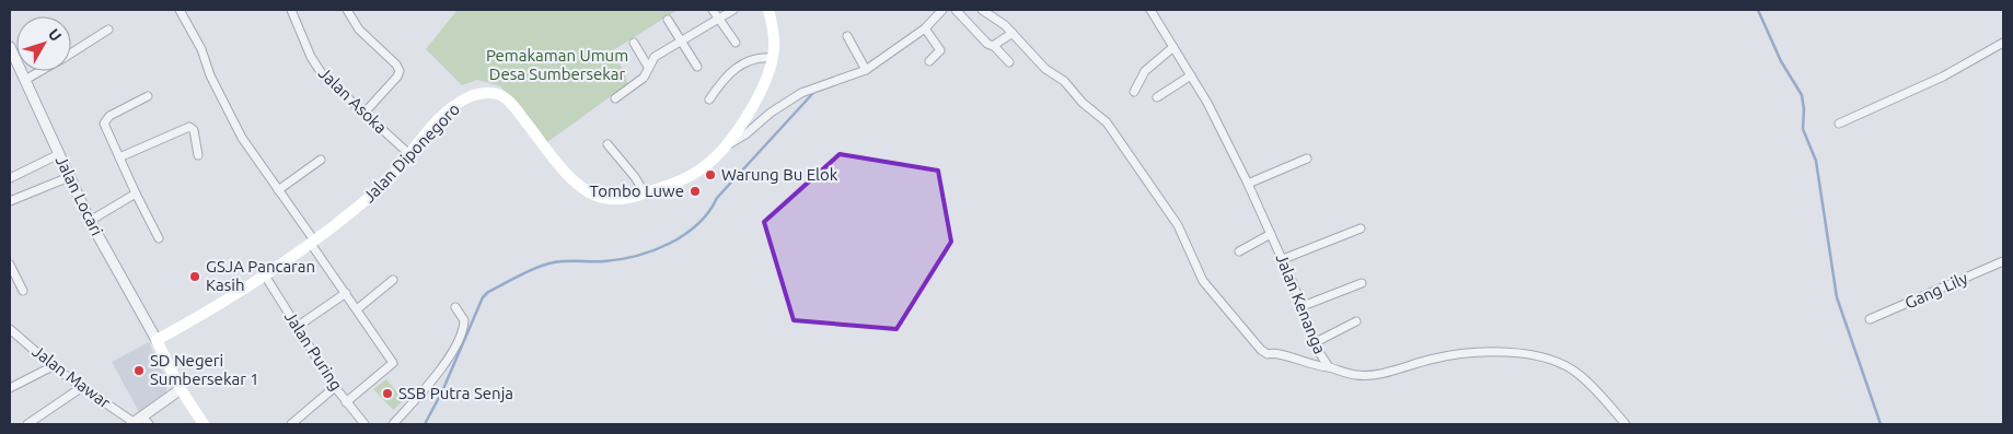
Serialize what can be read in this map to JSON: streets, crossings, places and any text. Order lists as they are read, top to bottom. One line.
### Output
{"streets":{"main road":["Jalan Diponegoro"],"street":["Jalan Asoka","Jalan Locari","Gang Lily","Jalan Kenanga","Jalan Puring","Jalan Mawar"]},"crossings":[["Jalan Asoka","Jalan Diponegoro"],["Jalan Diponegoro","Jalan Locari"],["Jalan Diponegoro","Jalan Puring"]],"parks":["Pemakaman Umum Desa Sumbersekar"],"places":["Warung Bu Elok","Tombo Luwe","GSJA Pancaran Kasih","SD Negeri Sumbersekar 1","SSB Putra Senja"],"north":"top right"}
